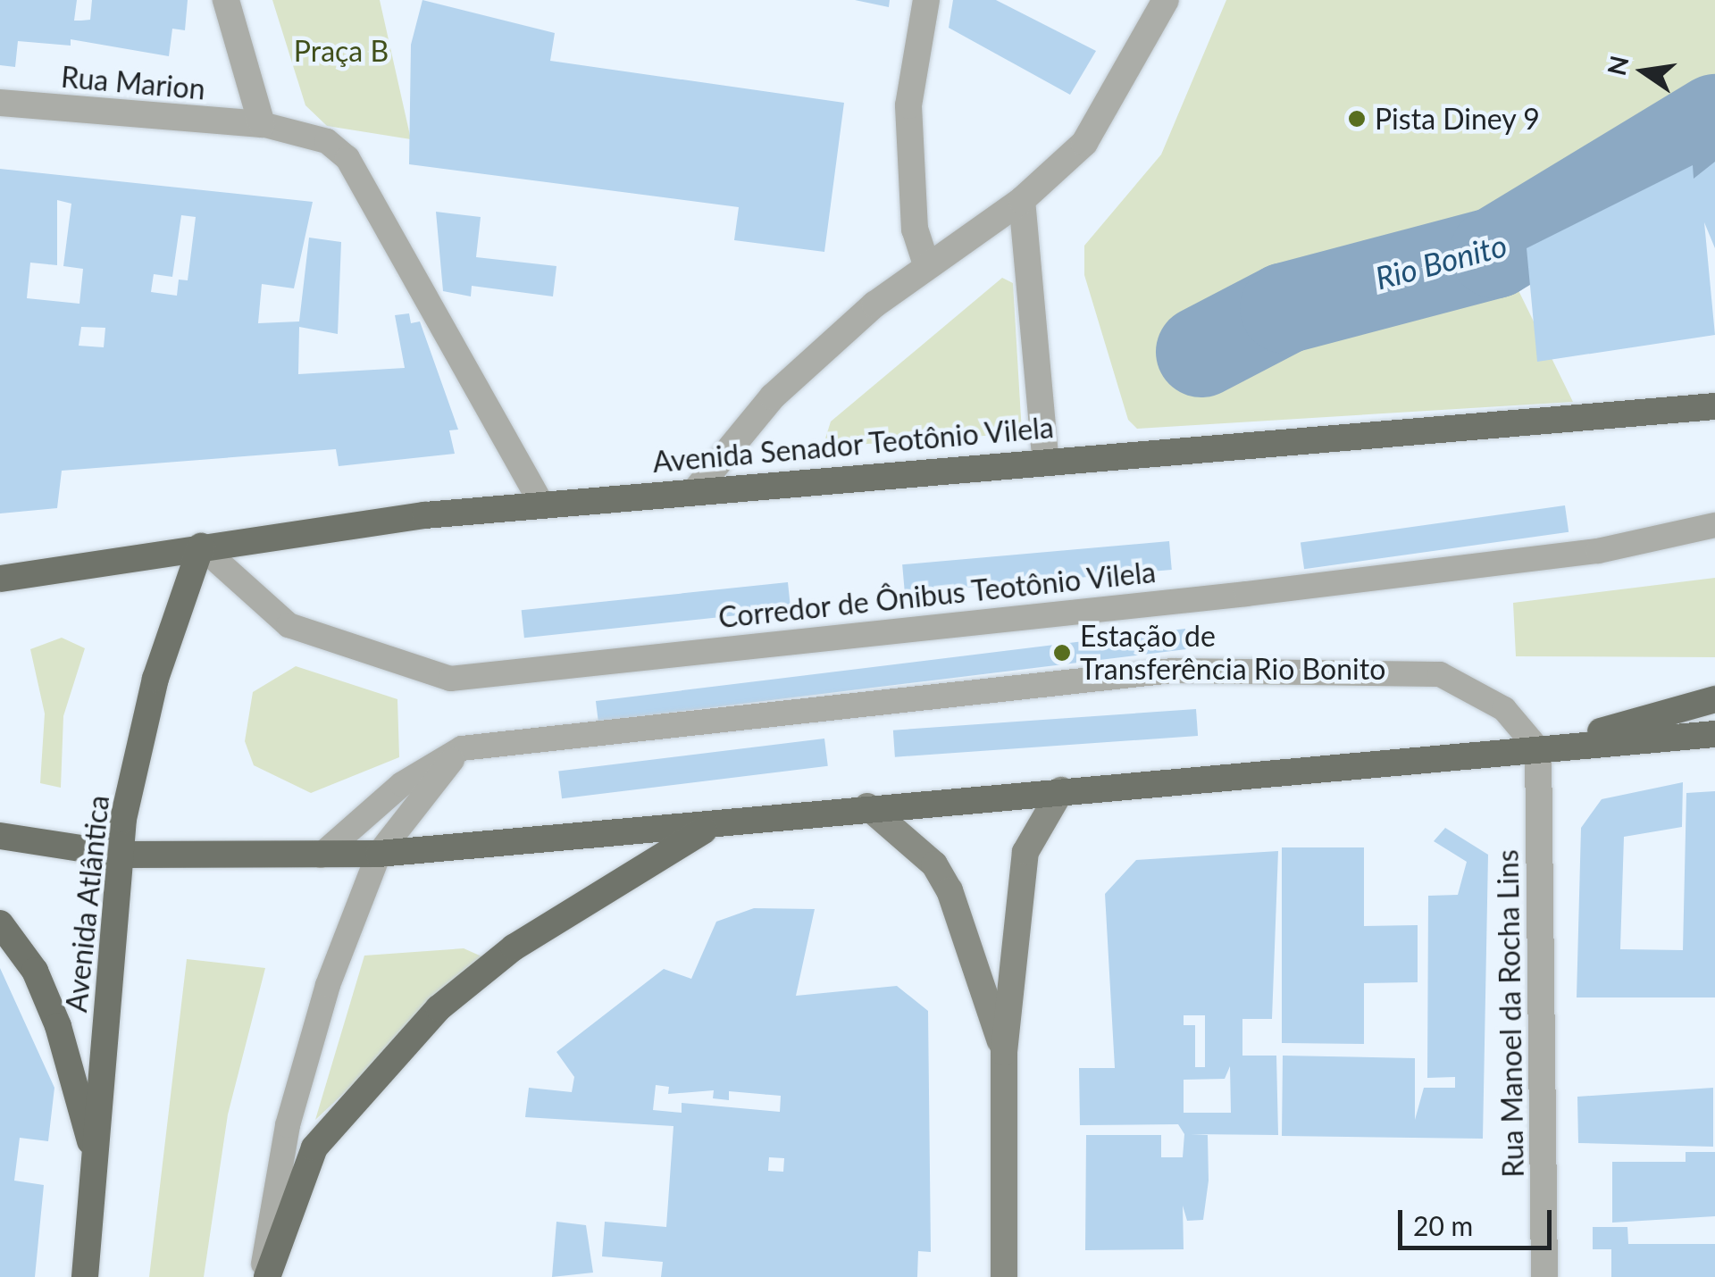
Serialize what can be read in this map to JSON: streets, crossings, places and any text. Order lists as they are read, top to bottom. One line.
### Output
{"streets":{"main road":["Avenida Senador Teotônio Vilela","Avenida Atlântica"],"street":["Rua Marion","Rua Manoel da Rocha Lins"],"lane":["Corredor de Ônibus Teotônio Vilela"]},"crossings":[["Avenida Senador Teotônio Vilela","Corredor de Ônibus Teotônio Vilela"],["Avenida Senador Teotônio Vilela","Avenida Atlântica"],["Corredor de Ônibus Teotônio Vilela","Avenida Atlântica"]],"water":["Rio Bonito"],"parks":["Praça B"],"places":["Pista Diney 9","Estação de Transferência Rio Bonito"],"scale_bar":"20 m","north":"left"}
